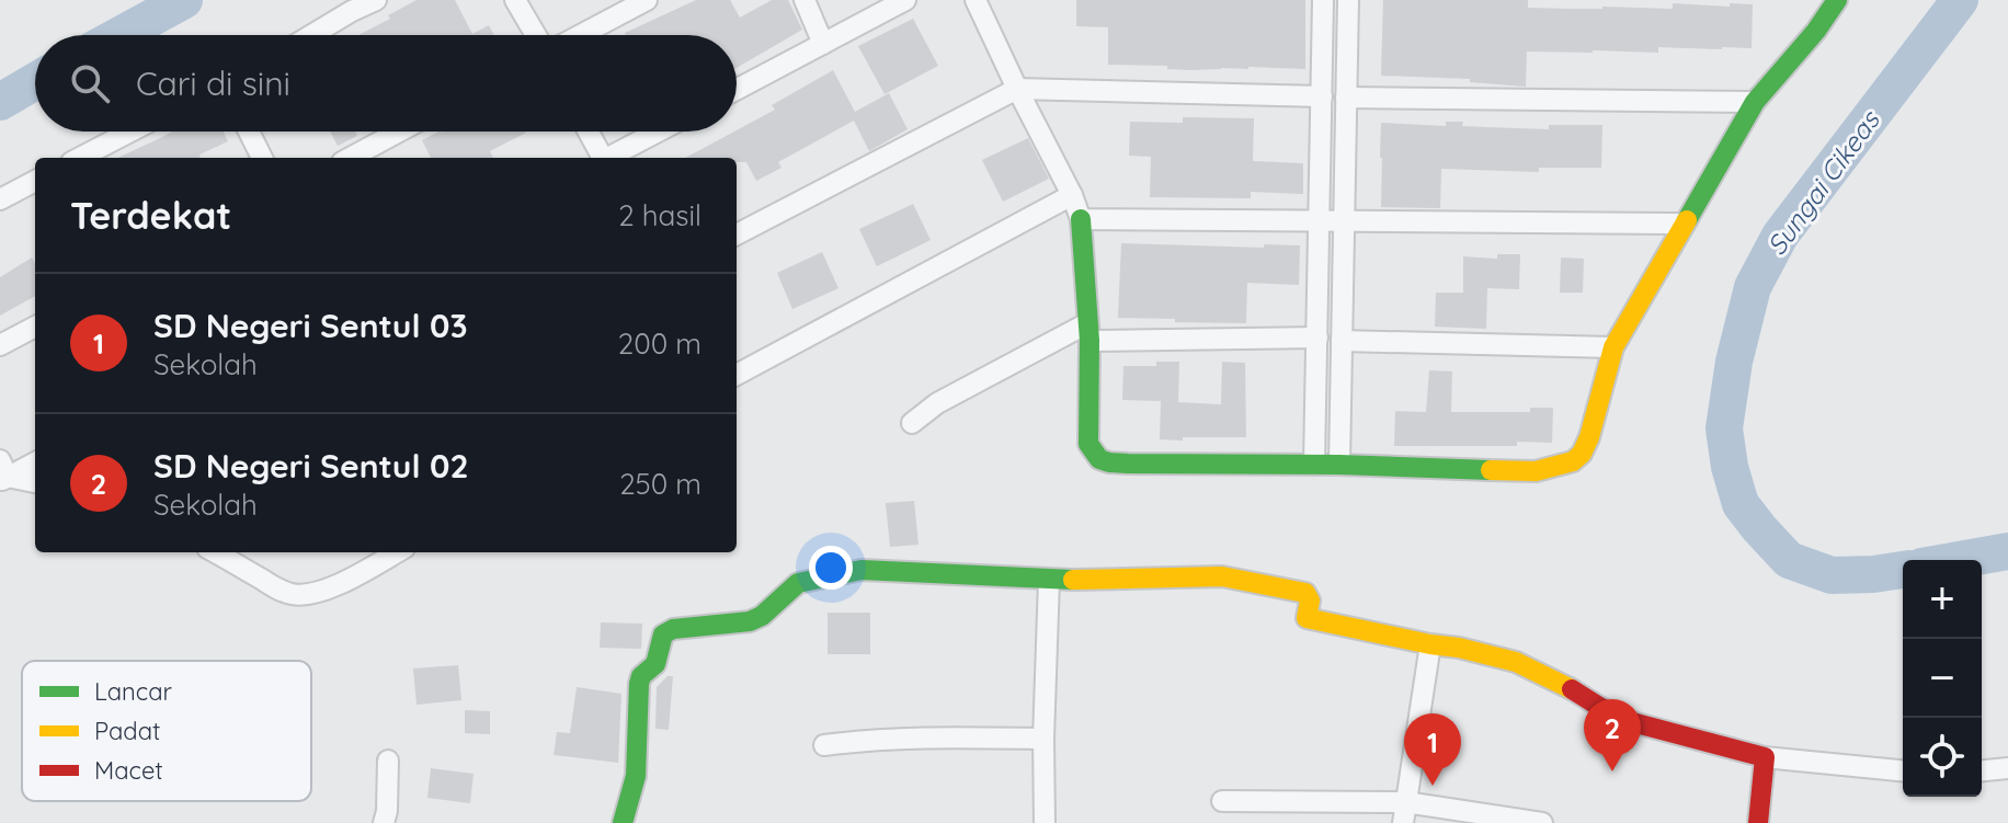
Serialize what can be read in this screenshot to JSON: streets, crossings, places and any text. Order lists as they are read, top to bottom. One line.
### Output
{"water":["Sungai Cikeas"],"legend":["Lancar","Padat","Macet"],"page":{"search":"Cari di sini","heading":["Terdekat","2 hasil"],"list":[{"mark":"1","name":"SD Negeri Sentul 03","note":"Sekolah","value":"200 m"},{"mark":"2","name":"SD Negeri Sentul 02","note":"Sekolah","value":"250 m"}],"map_buttons":["+","−"],"pins":["2","1"]}}
